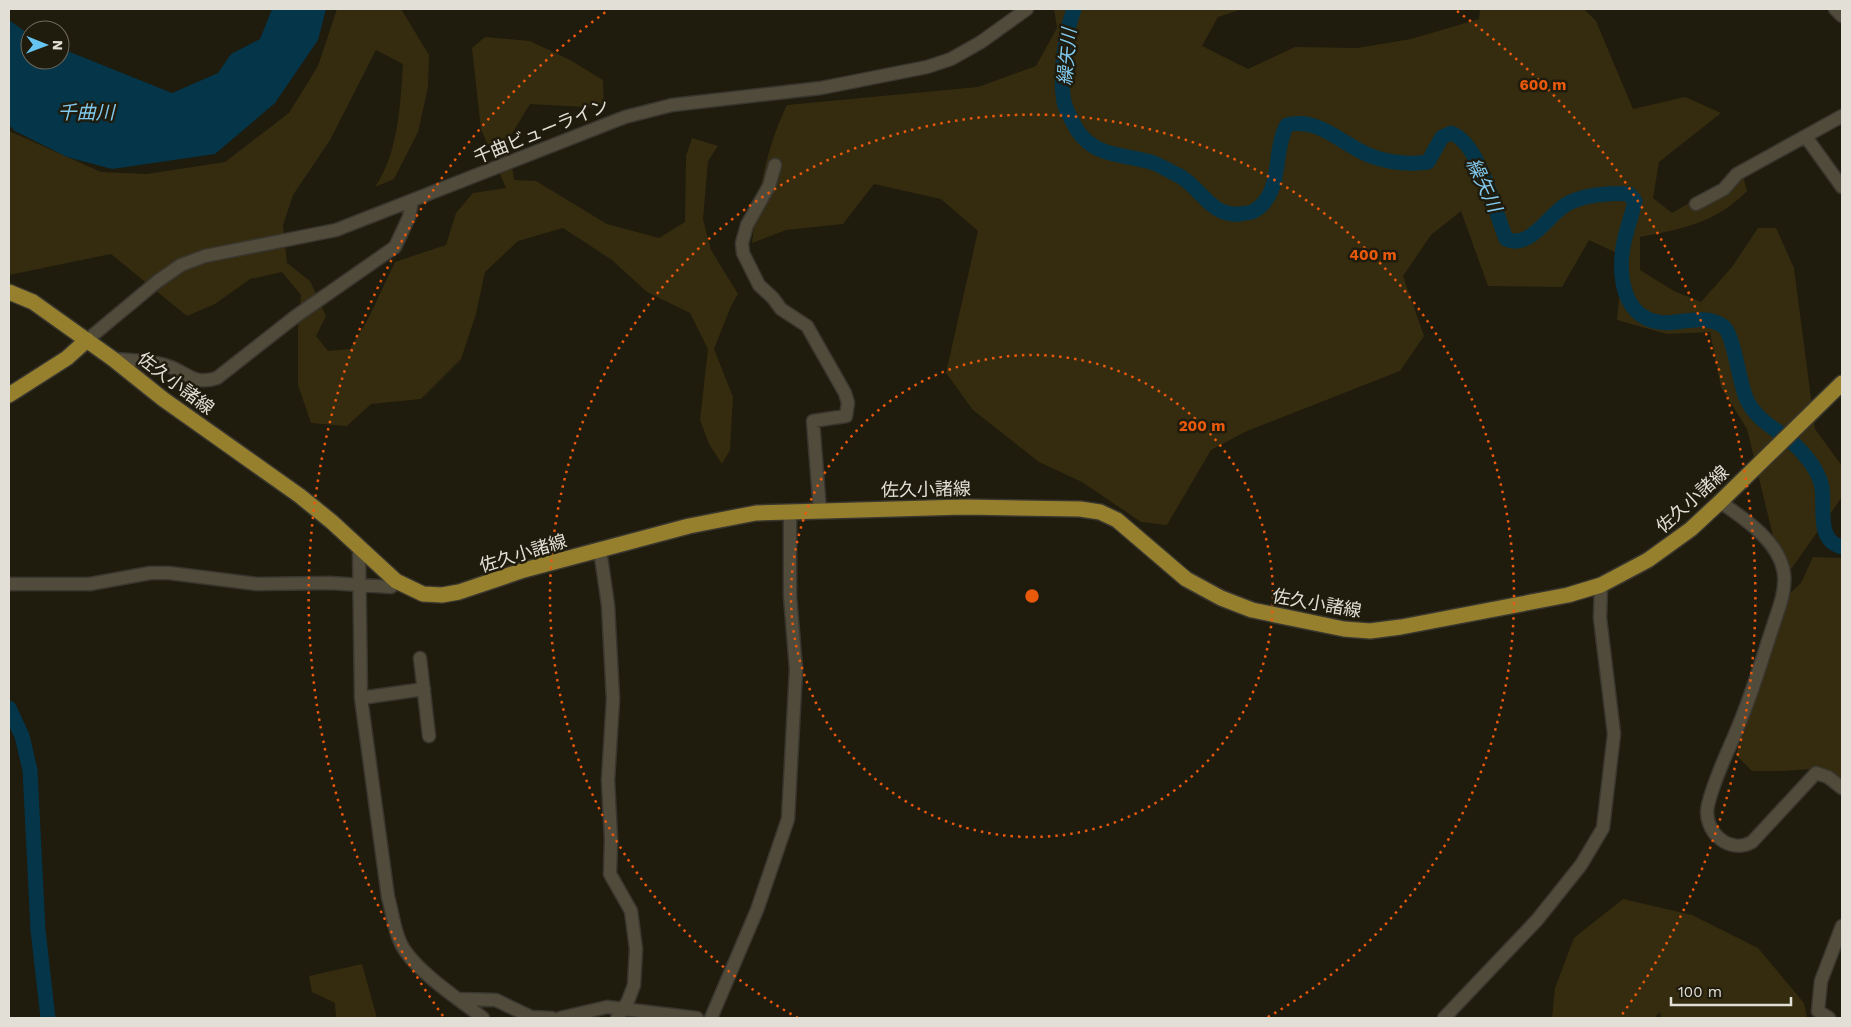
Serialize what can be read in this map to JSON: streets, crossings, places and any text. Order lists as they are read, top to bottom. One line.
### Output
{"streets":{"main road":["佐久小諸線"],"street":["千曲ビューライン"]},"crossings":[["千曲ビューライン","佐久小諸線"]],"water":["繰矢川","千曲川"],"scale_bar":"100 m","north":"right","rings":["600 m","400 m","200 m"]}
